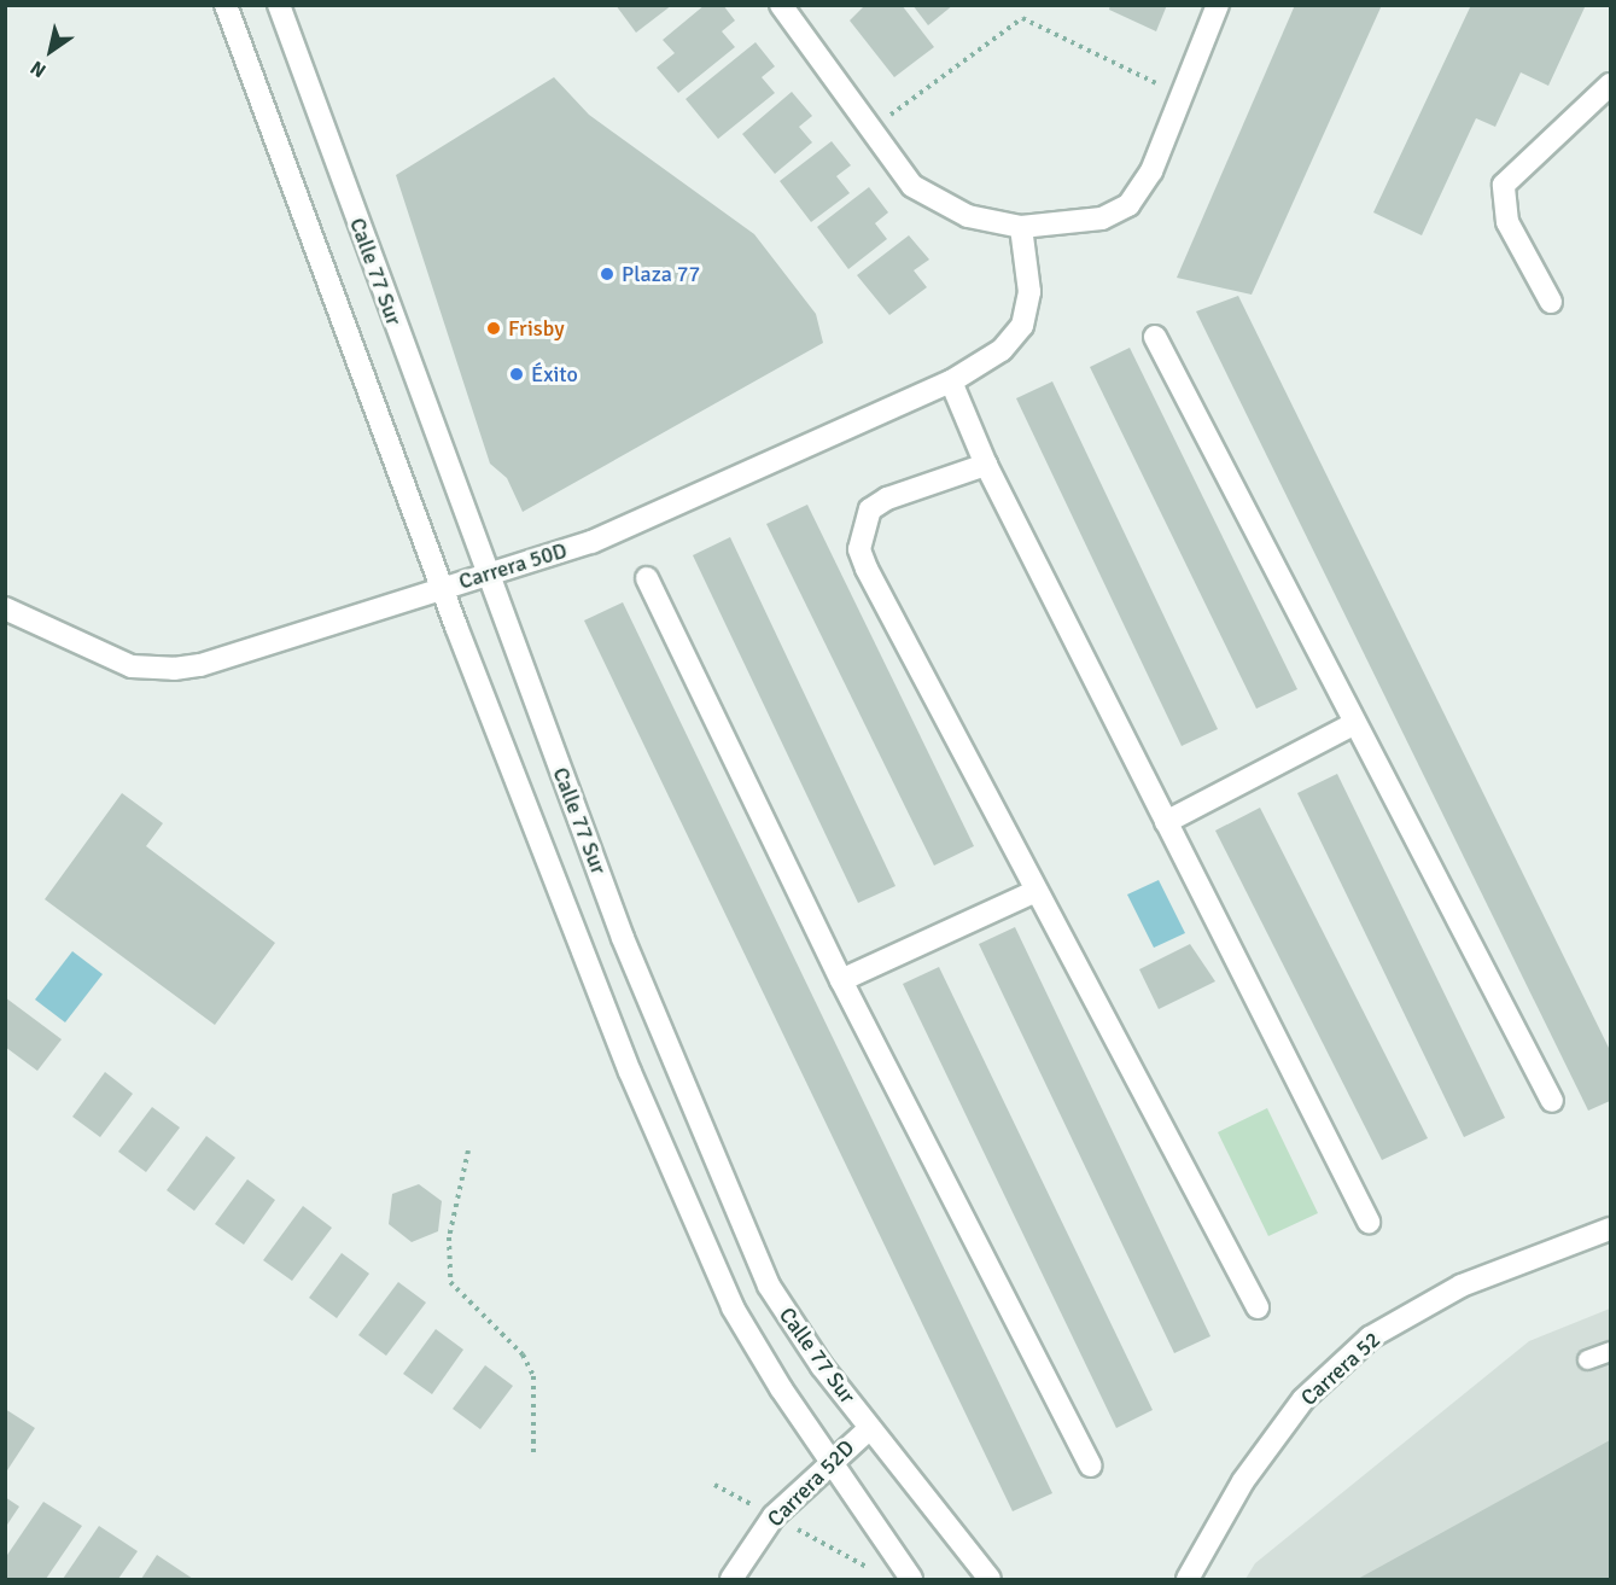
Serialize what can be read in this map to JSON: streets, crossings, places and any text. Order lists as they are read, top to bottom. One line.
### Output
{"streets":{"street":["Calle 77 Sur","Carrera 50D","Carrera 52","Carrera 52D"]},"crossings":[["Calle 77 Sur","Carrera 50D"],["Calle 77 Sur","Carrera 52D"]],"places":["Plaza 77","Frisby","Éxito"],"north":"bottom left"}
